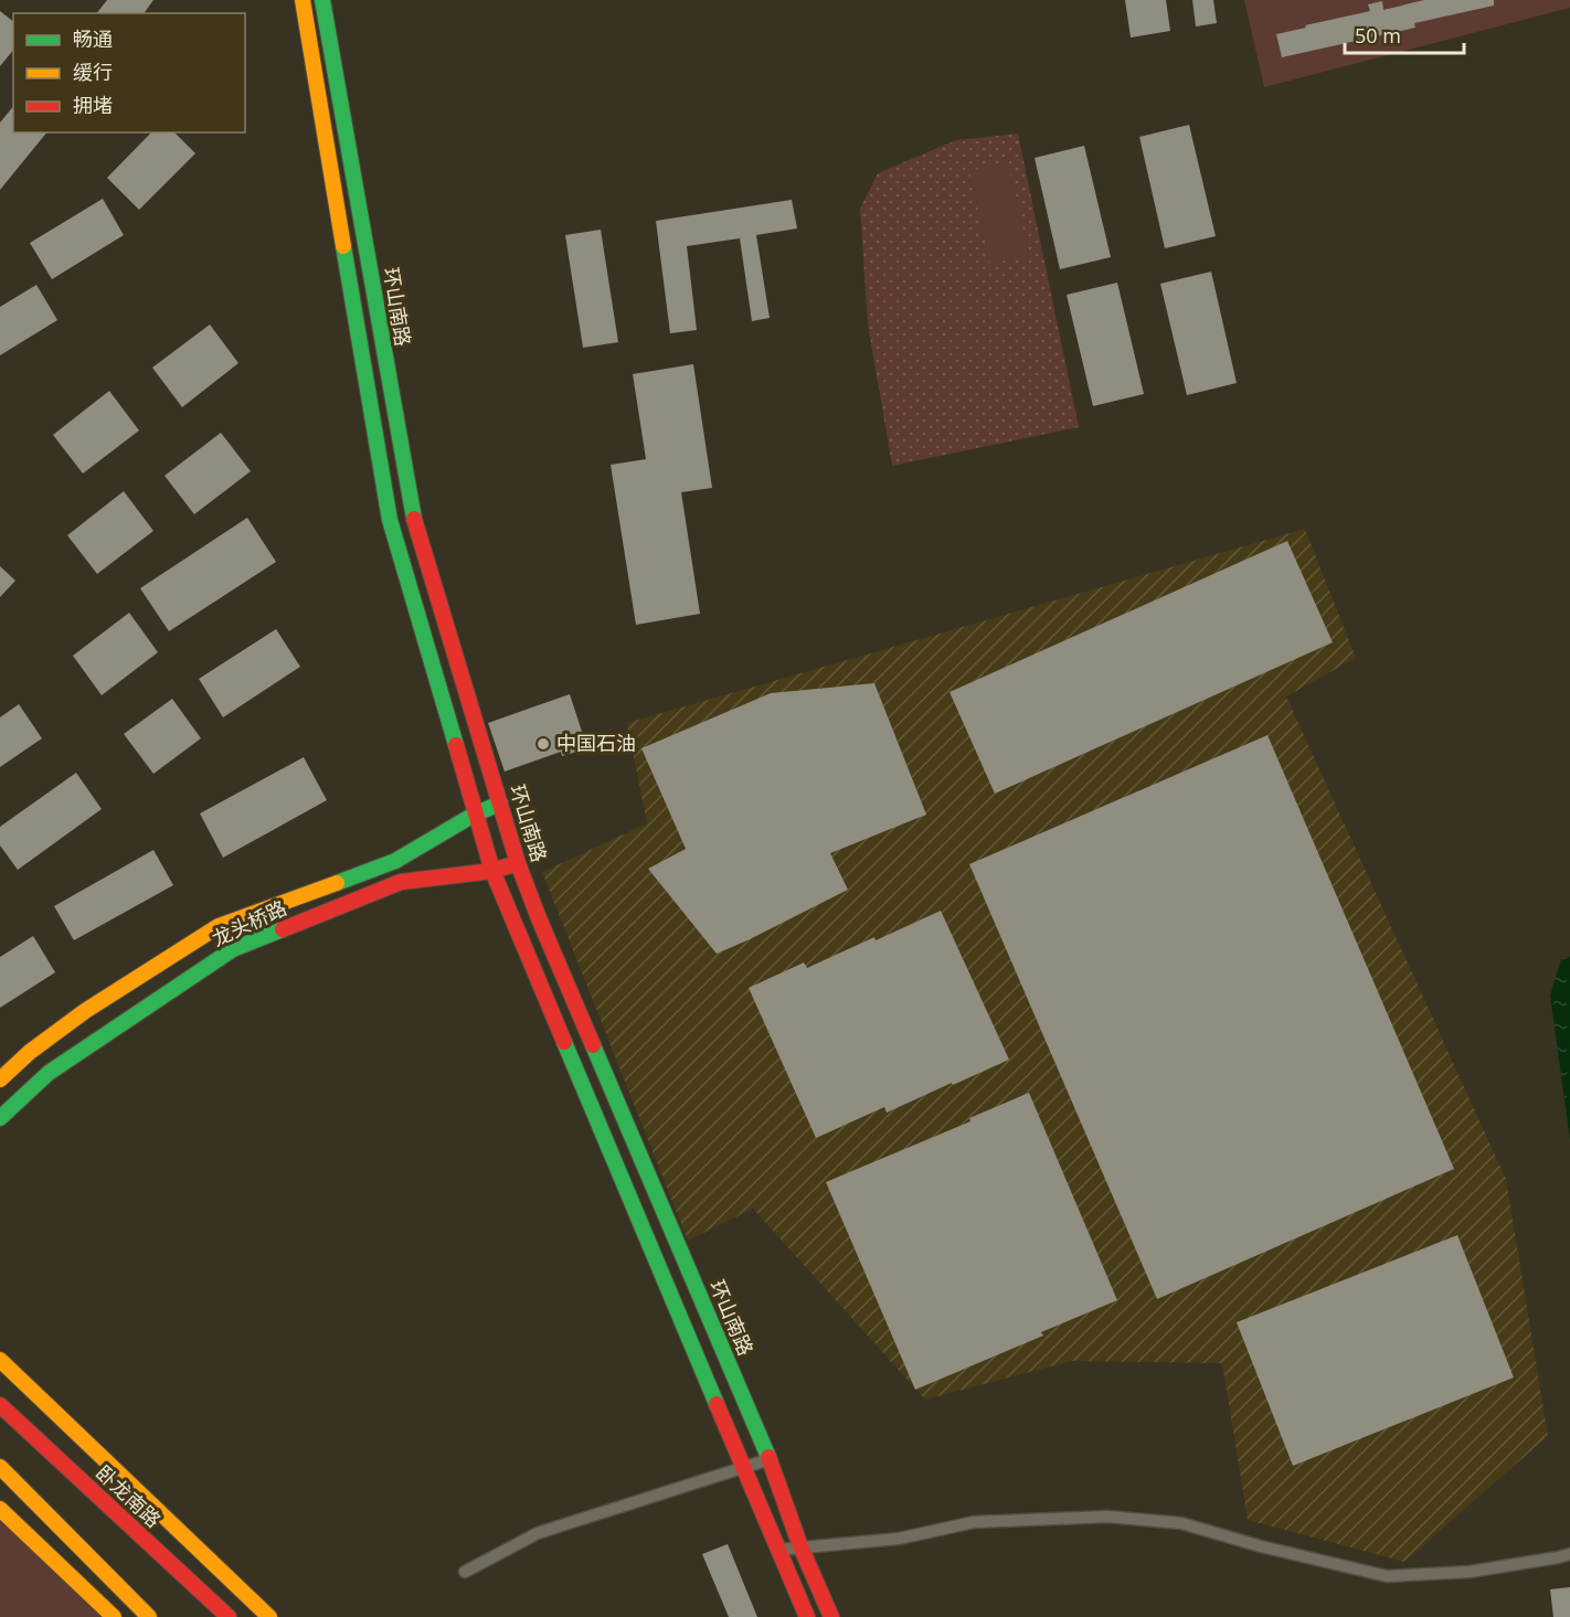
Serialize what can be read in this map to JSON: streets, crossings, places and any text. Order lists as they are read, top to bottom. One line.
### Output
{"streets":{"main road":["环山南路","龙头桥路","卧龙南路"]},"crossings":[["环山南路","龙头桥路"]],"places":["中国石油"],"legend":["畅通","缓行","拥堵"],"scale_bar":"50 m"}
